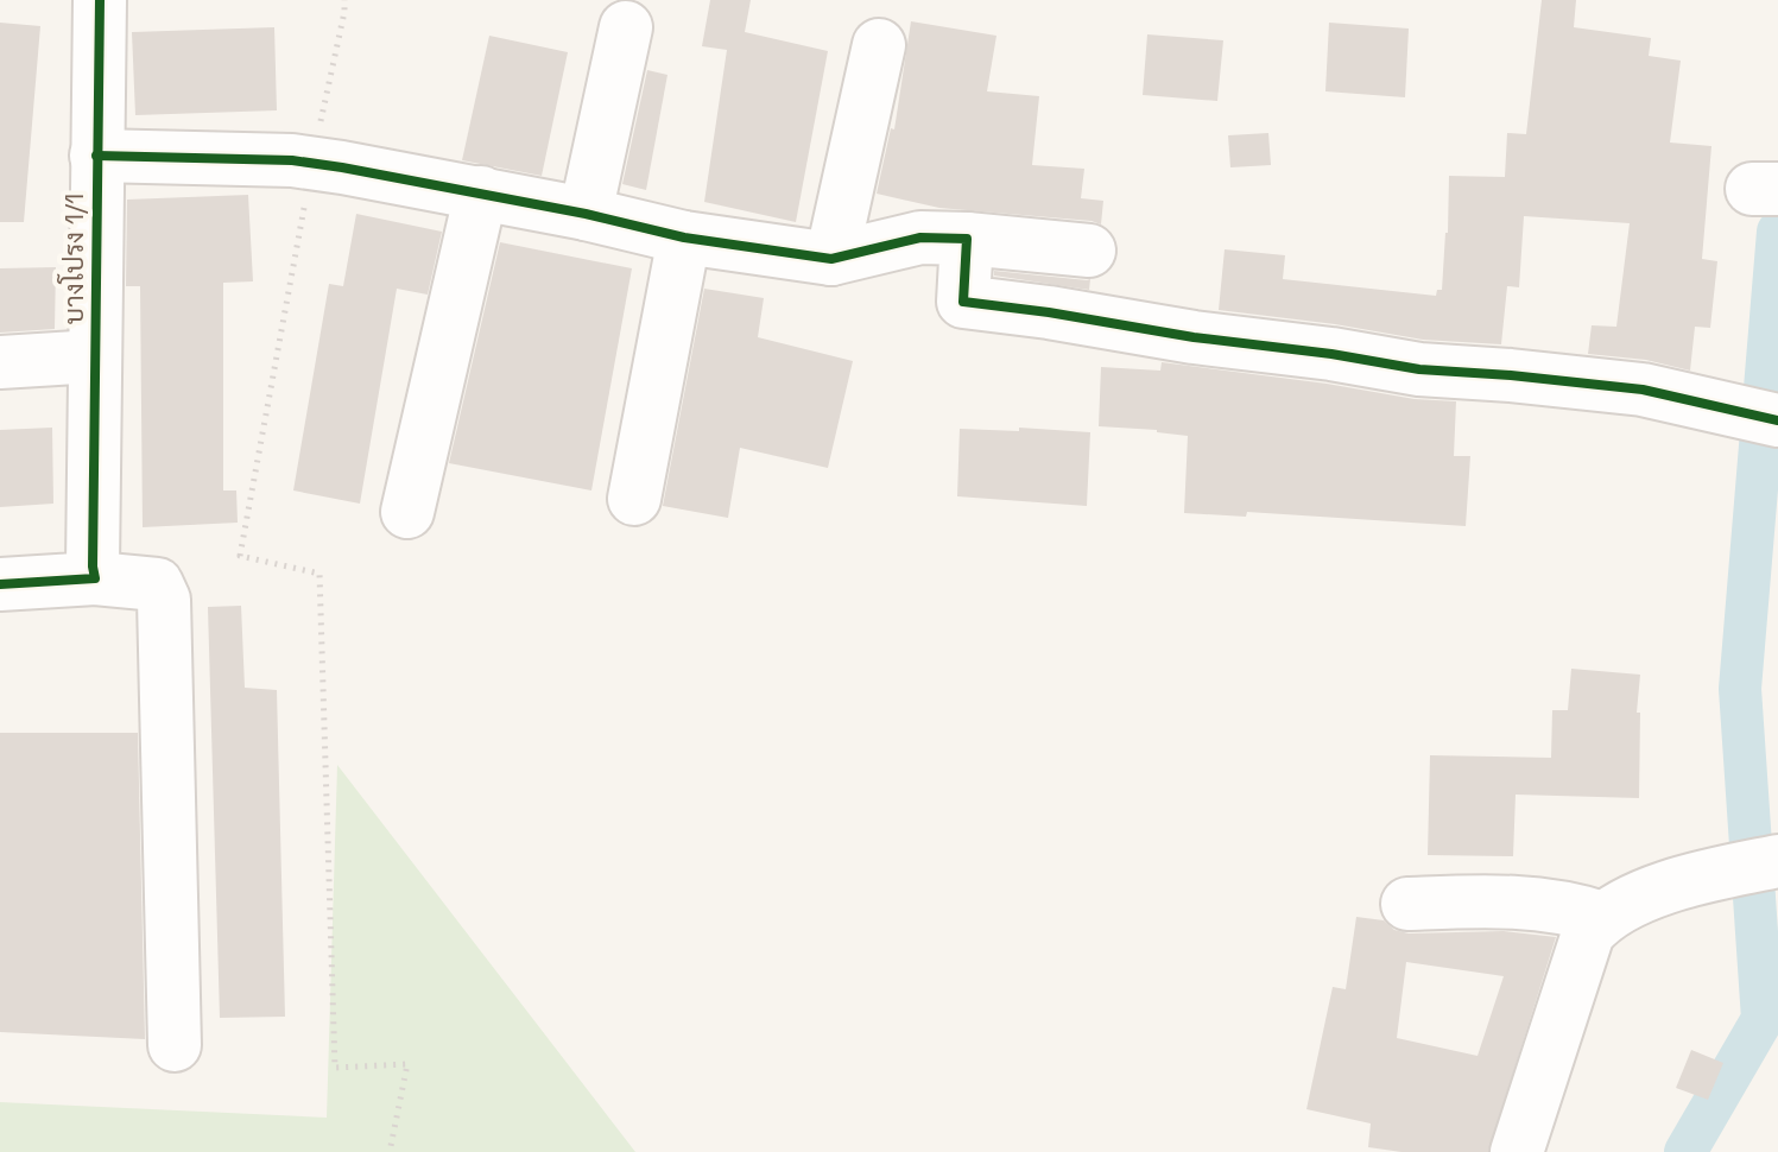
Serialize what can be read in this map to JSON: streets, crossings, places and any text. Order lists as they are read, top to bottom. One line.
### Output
{"streets":{"street":["บางโปรง 1/1"]}}
